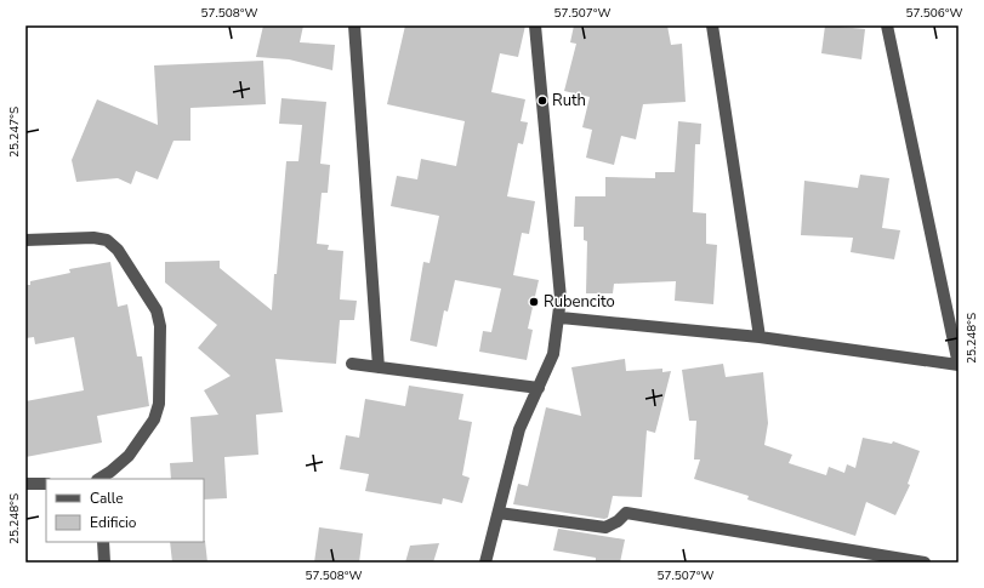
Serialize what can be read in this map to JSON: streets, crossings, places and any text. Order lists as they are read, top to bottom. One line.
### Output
{"places":["Ruth","Rubencito"],"legend":["Calle","Edificio"],"coordinates":["57.508°W","57.507°W","57.506°W","25.247°S","25.248°S"]}
